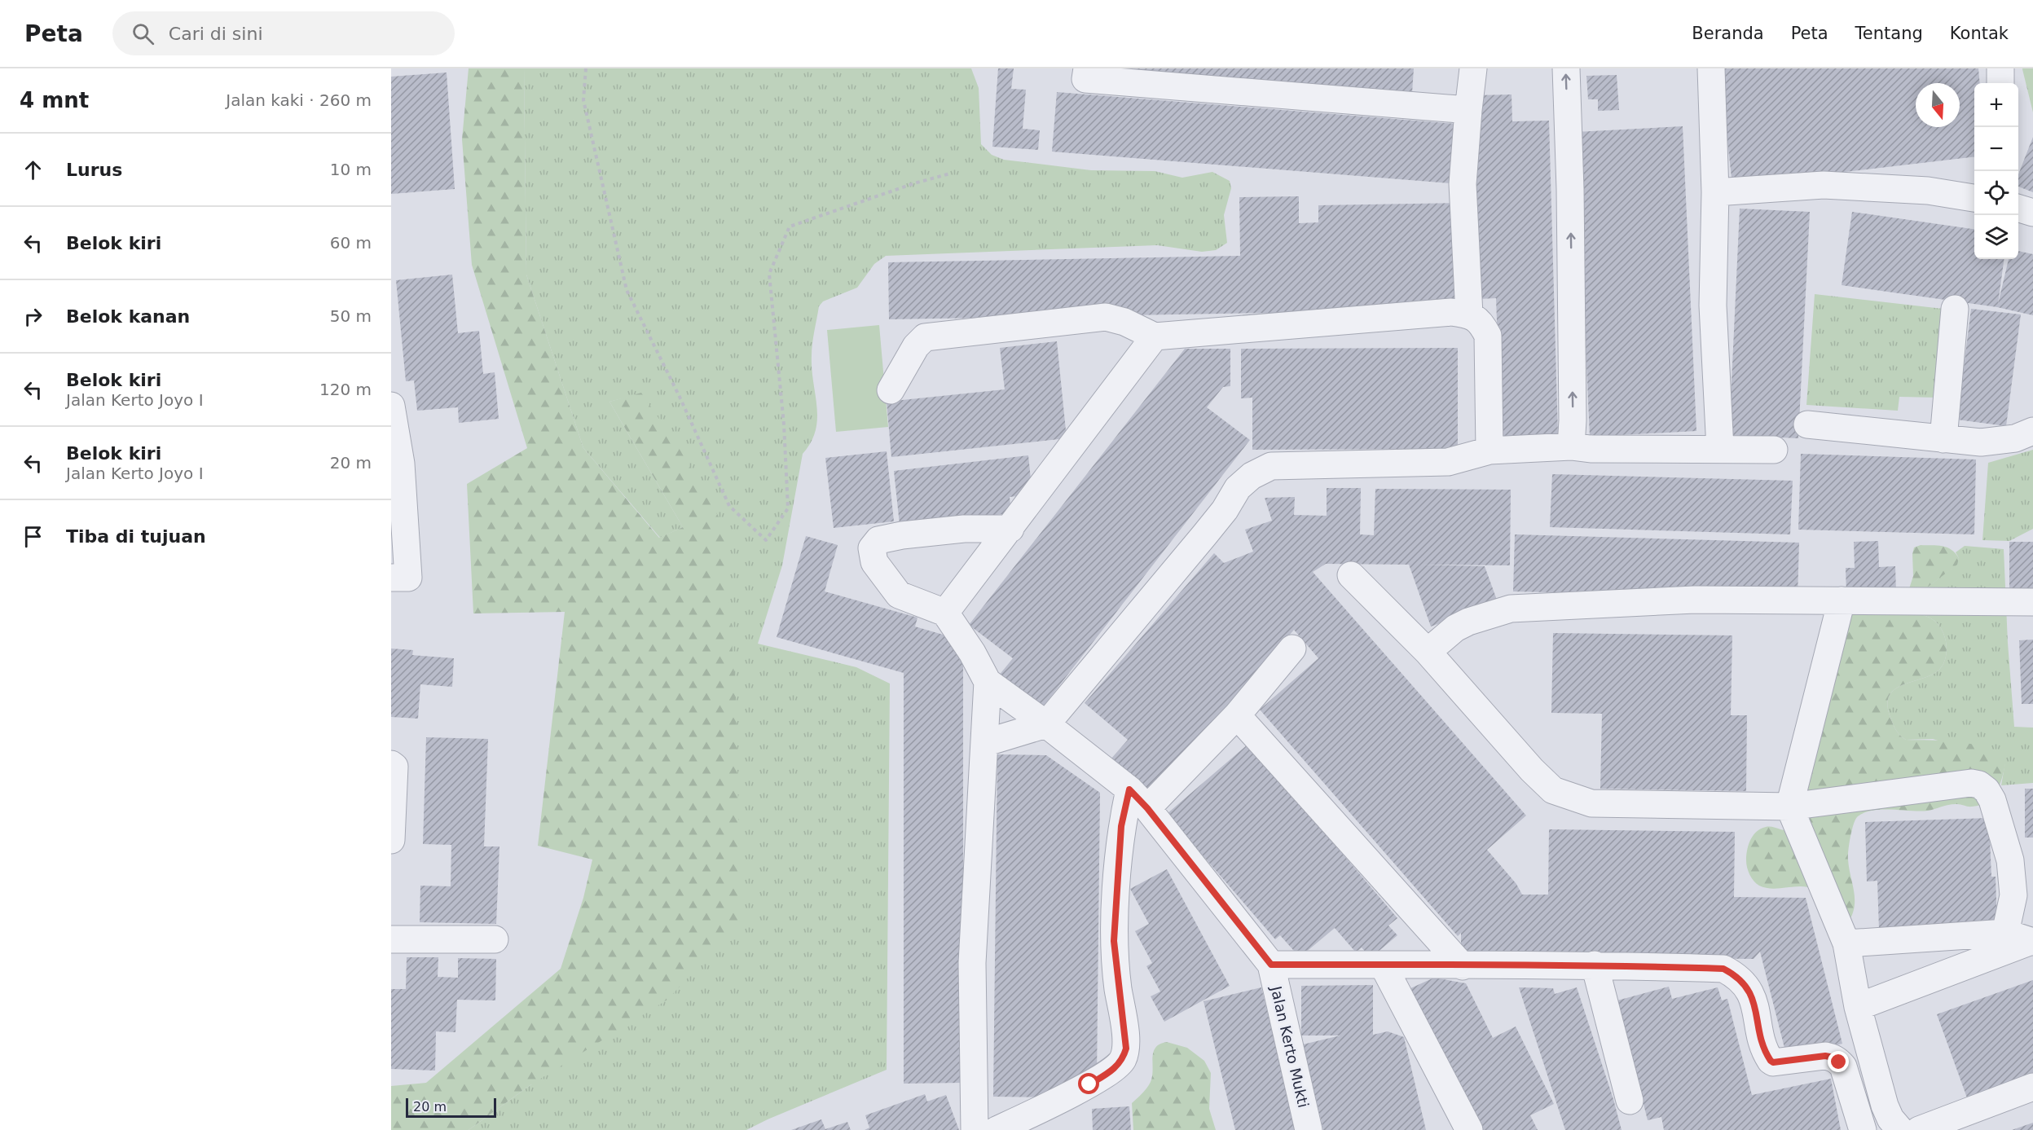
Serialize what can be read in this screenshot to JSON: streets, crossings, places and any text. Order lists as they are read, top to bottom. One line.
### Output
{"streets":{"street":["Jalan Kerto Mukti"]},"scale_bar":"20 m","north":"bottom","page":{"header":"Peta","search":"Cari di sini","nav":["Beranda","Peta","Tentang","Kontak"],"heading":["4 mnt","Jalan kaki · 260 m"],"map_buttons":["+","−"],"list":[["Lurus","10 m"],["Belok kiri","60 m"],["Belok kanan","50 m"],["Belok kiri","Jalan Kerto Joyo I","120 m"],["Belok kiri","Jalan Kerto Joyo I","20 m"],"Tiba di tujuan"],"scale":"20 m"}}
